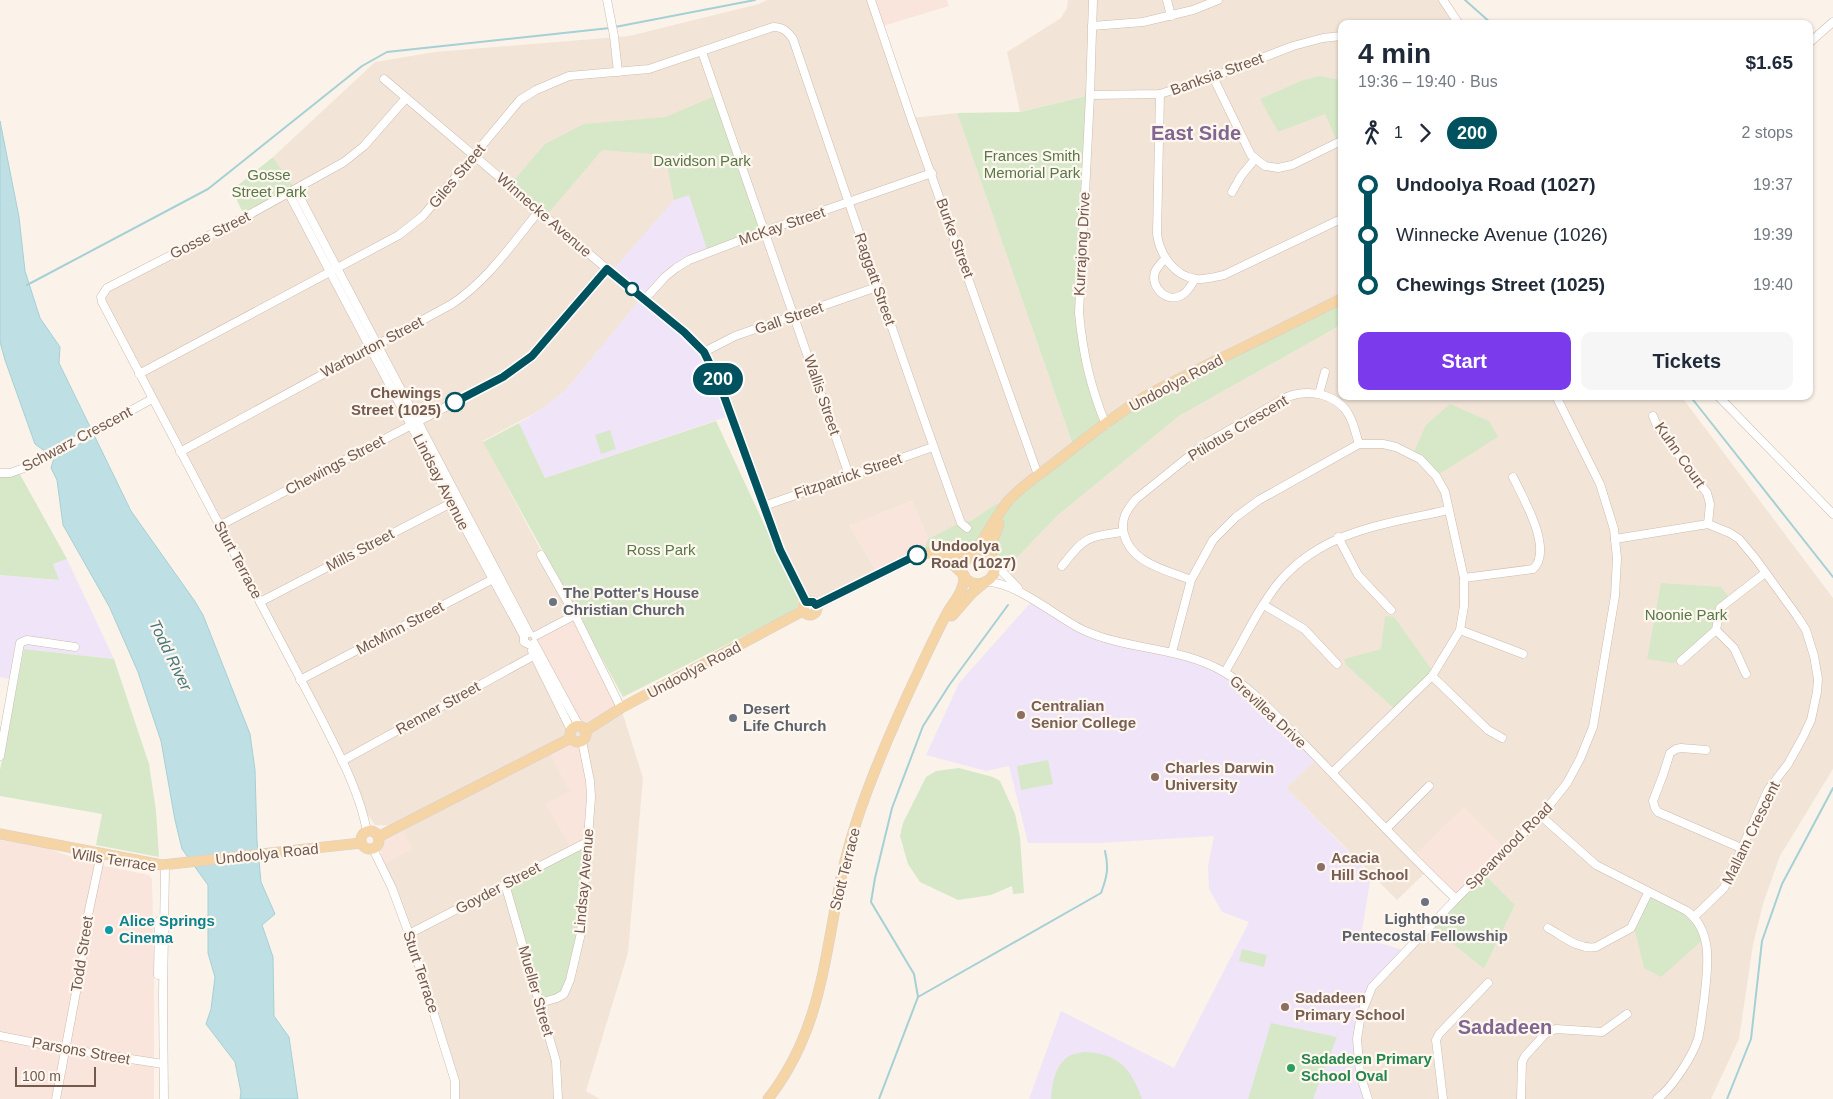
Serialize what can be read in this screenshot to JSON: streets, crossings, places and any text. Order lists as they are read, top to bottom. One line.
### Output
{"streets":{"main road":["Undoolya Road","Wills Terrace","Stott Terrace"],"street":["Banksia Street","Giles Street","Winnecke Avenue","McKay Street","Gosse Street","Burke Street","Kurrajong Drive","Raggatt Street","Gall Street","Warburton Street","Wallis Street","Ptilotus Crescent","Schwarz Crescent","Kuhn Court","Chewings Street","Fitzpatrick Street","Lindsay Avenue","Mills Street","Sturt Terrace","McMinn Street","Renner Street","Grevillea Drive","Mallam Crescent","Spearwood Road","Goyder Street","Todd Street","Mueller Street","Parsons Street"]},"crossings":[["Banksia Street","Kurrajong Drive"],["Giles Street","Winnecke Avenue"],["Giles Street","Raggatt Street"],["Giles Street","Wallis Street"],["Giles Street","Lindsay Avenue"],["Giles Street","Sturt Terrace"],["Winnecke Avenue","McKay Street"],["Winnecke Avenue","Gosse Street"],["Winnecke Avenue","Gall Street"],["Winnecke Avenue","Warburton Street"],["Winnecke Avenue","Undoolya Road"],["Winnecke Avenue","Chewings Street"],["Winnecke Avenue","Fitzpatrick Street"],["McKay Street","Burke Street"],["McKay Street","Raggatt Street"],["McKay Street","Wallis Street"],["Gosse Street","Lindsay Avenue"],["Gosse Street","Sturt Terrace"],["Burke Street","Undoolya Road"],["Kurrajong Drive","Undoolya Road"],["Raggatt Street","Gall Street"],["Raggatt Street","Fitzpatrick Street"],["Gall Street","Wallis Street"],["Warburton Street","Lindsay Avenue"],["Warburton Street","Sturt Terrace"],["Undoolya Road","Lindsay Avenue"],["Undoolya Road","Sturt Terrace"],["Undoolya Road","Grevillea Drive"],["Undoolya Road","Wills Terrace"],["Undoolya Road","Stott Terrace"],["Wallis Street","Fitzpatrick Street"],["Schwarz Crescent","Sturt Terrace"],["Kuhn Court","Mallam Crescent"],["Chewings Street","Lindsay Avenue"],["Chewings Street","Sturt Terrace"],["Lindsay Avenue","Mills Street"],["Lindsay Avenue","McMinn Street"],["Lindsay Avenue","Renner Street"],["Lindsay Avenue","Goyder Street"],["Lindsay Avenue","Mueller Street"],["Mills Street","Sturt Terrace"],["Sturt Terrace","McMinn Street"],["Sturt Terrace","Renner Street"],["Sturt Terrace","Goyder Street"],["Grevillea Drive","Spearwood Road"],["Grevillea Drive","Stott Terrace"],["Wills Terrace","Todd Street"],["Goyder Street","Mueller Street"],["Todd Street","Parsons Street"]],"districts":["East Side","Sadadeen"],"water":["Todd River"],"parks":["Frances Smith Memorial Park","Davidson Park","Gosse Street Park","Ross Park","Noonie Park"],"places":["Chewings Street (1025)","Undoolya Road (1027)","The Potter's House Christian Church","Centralian Senior College","Desert Life Church","Charles Darwin University","Acacia Hill School","Lighthouse Pentecostal Fellowship","Alice Springs Cinema","Sadadeen Primary School","Sadadeen Primary School Oval"],"lines":["bus line 200"],"scale_bar":"100 m","page":{"on_map":"200","heading":["4 min","19:36 – 19:40 · Bus","$1.65"],"legs":["1","200","2 stops"],"list":[{"name":"Undoolya Road (1027)","value":"19:37"},{"name":"Winnecke Avenue (1026)","value":"19:39"},{"name":"Chewings Street (1025)","value":"19:40"}],"buttons":["Start","Tickets"],"scale":"100 m"}}
